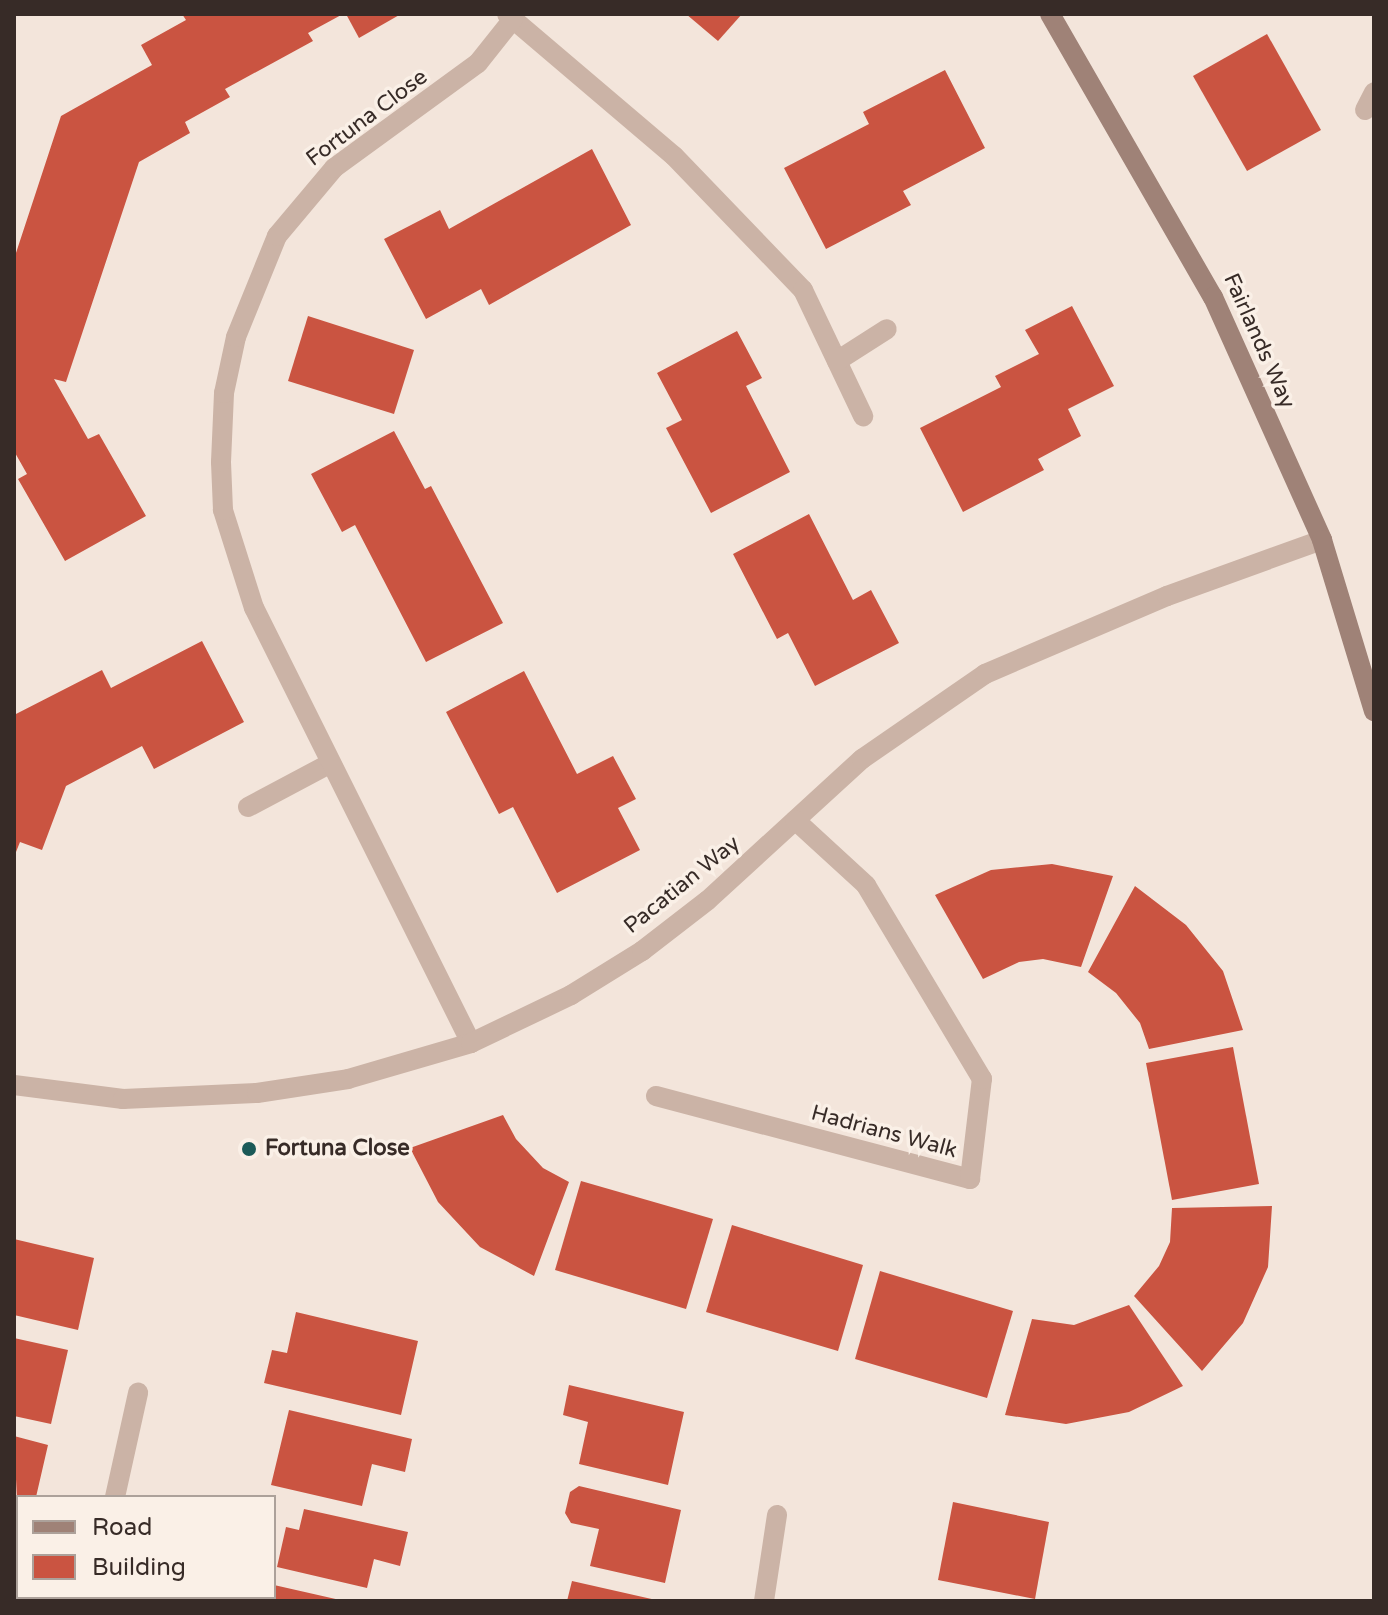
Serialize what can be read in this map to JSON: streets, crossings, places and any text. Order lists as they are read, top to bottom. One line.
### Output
{"streets":{"main road":["Fairlands Way"],"street":["Fortuna Close","Pacatian Way","Hadrians Walk"]},"crossings":[["Fortuna Close","Pacatian Way"],["Fairlands Way","Pacatian Way"],["Pacatian Way","Hadrians Walk"]],"places":["Fortuna Close"],"legend":["Road","Building"]}
